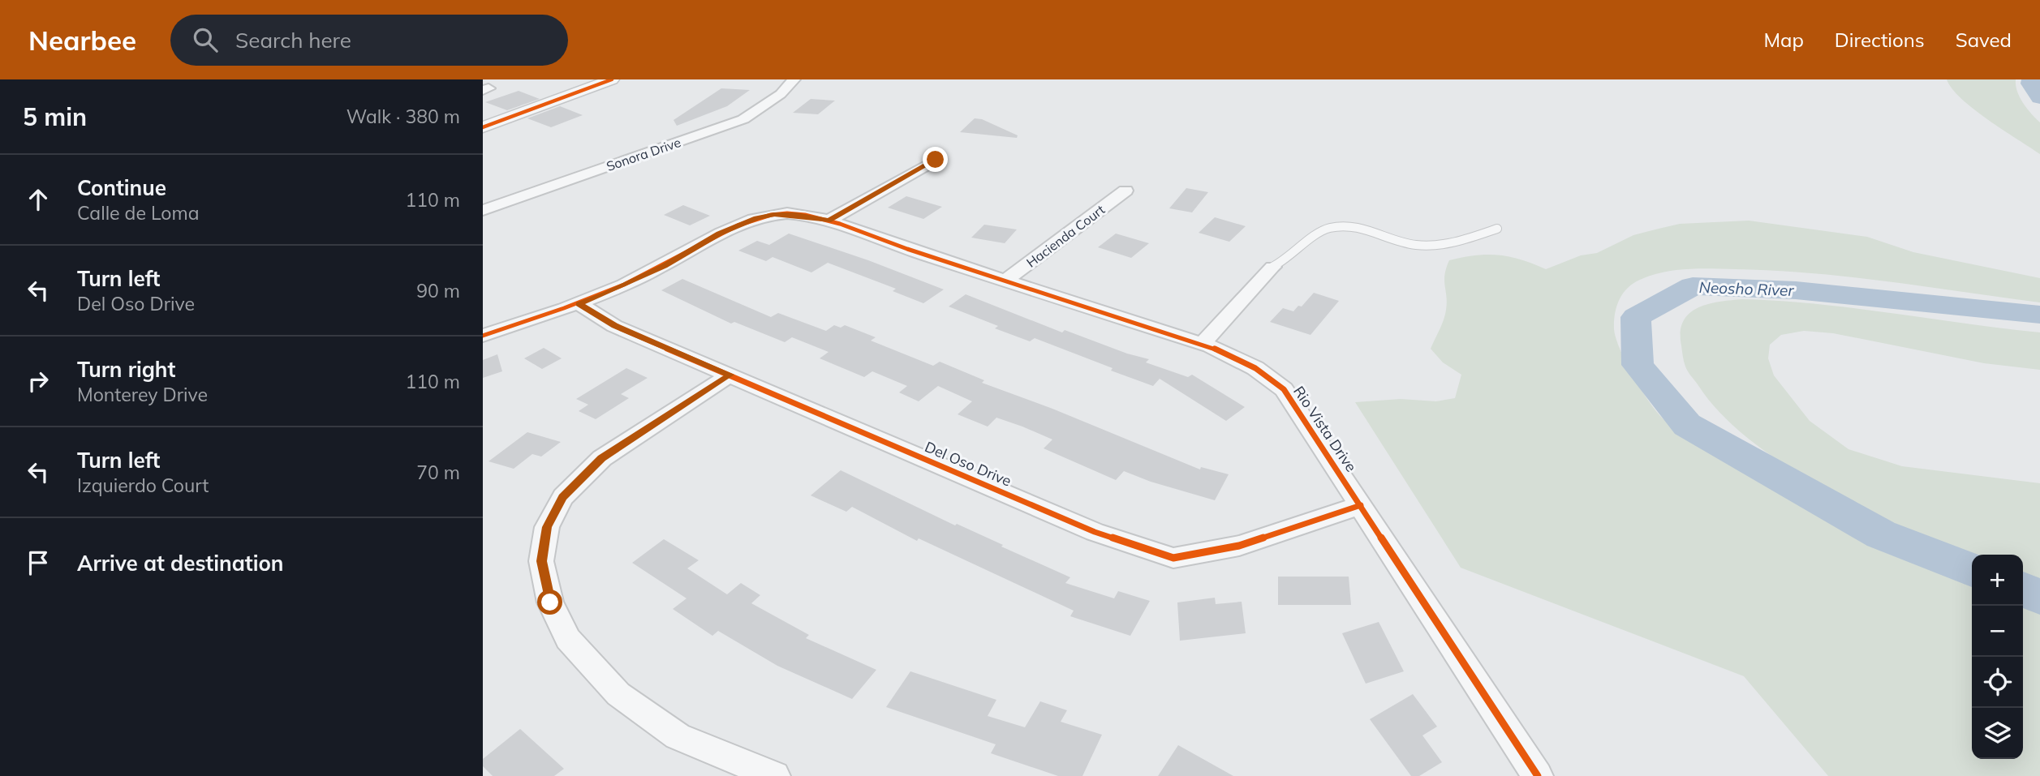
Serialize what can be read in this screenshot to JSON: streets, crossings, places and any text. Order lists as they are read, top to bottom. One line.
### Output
{"streets":{"street":["Sonora Drive","Hacienda Court","Rio Vista Drive","Del Oso Drive"]},"crossings":[["Hacienda Court","Rio Vista Drive"],["Rio Vista Drive","Del Oso Drive"]],"water":["Neosho River"],"page":{"header":"Nearbee","search":"Search here","nav":["Map","Directions","Saved"],"heading":["5 min","Walk · 380 m"],"list":[["Continue","Calle de Loma","110 m"],["Turn left","Del Oso Drive","90 m"],["Turn right","Monterey Drive","110 m"],["Turn left","Izquierdo Court","70 m"],"Arrive at destination"],"map_buttons":["+","−"]}}
